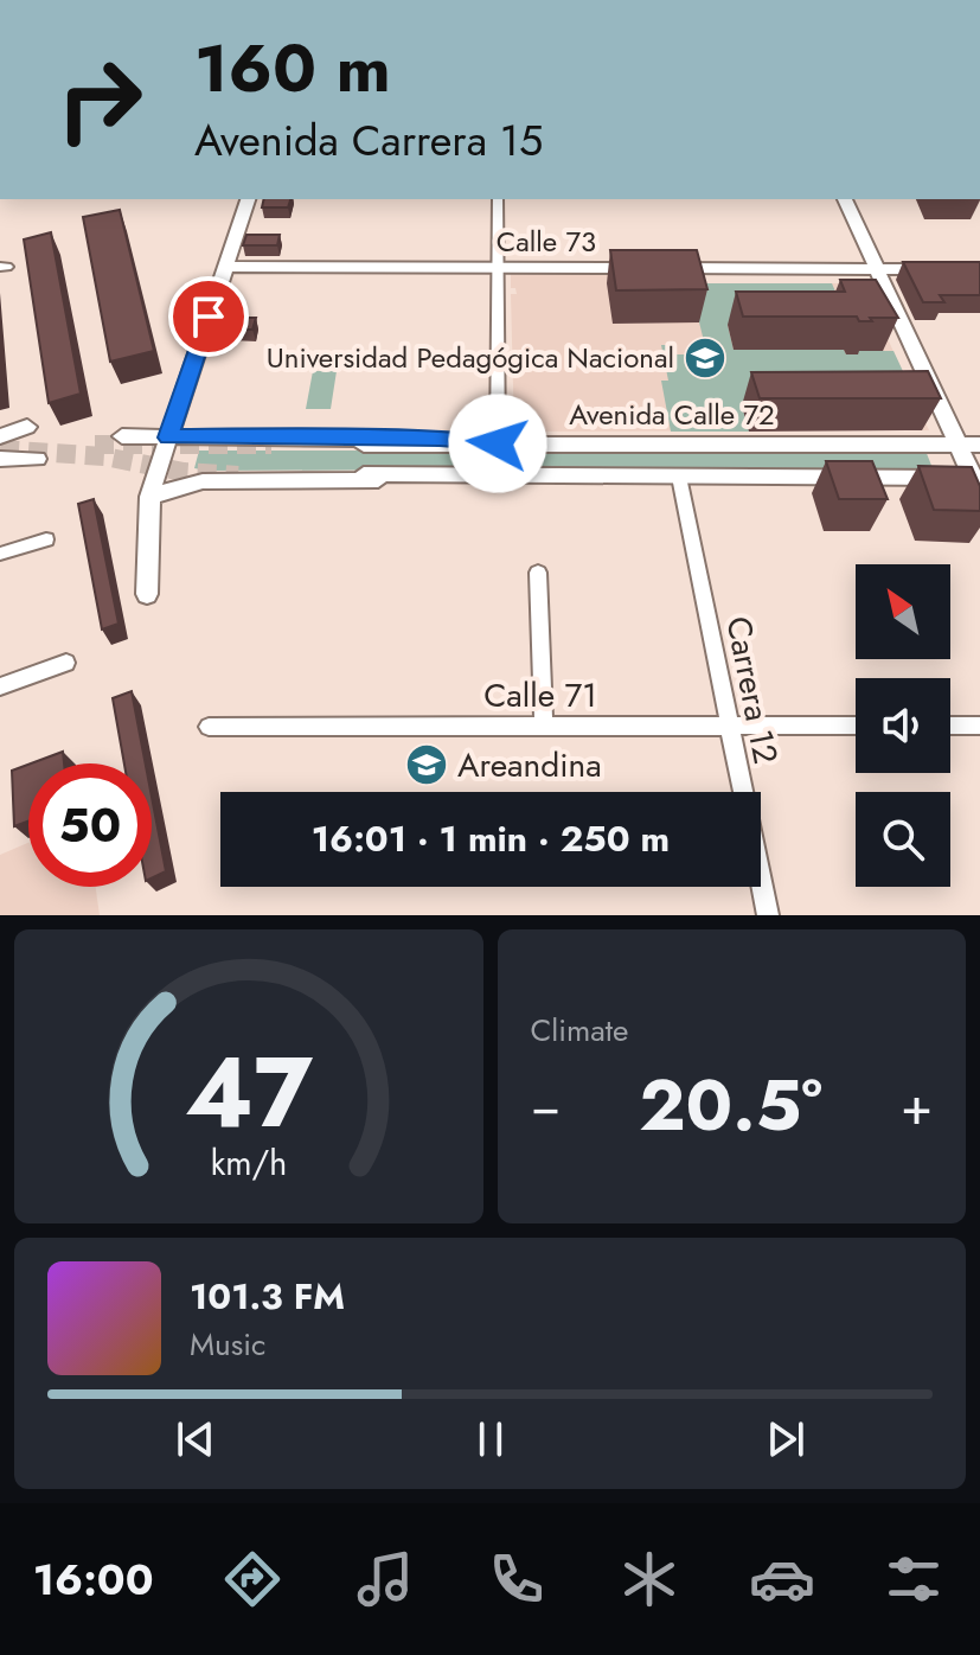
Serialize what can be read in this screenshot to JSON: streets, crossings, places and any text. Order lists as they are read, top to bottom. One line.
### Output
{"streets":{"main road":["Calle 73","Avenida Calle 72"],"street":["Carrera 12","Calle 71"]},"crossings":[["Carrera 12","Calle 71"]],"places":{"school or university":["Universidad Pedagógica Nacional","Areandina"]},"north":"top left","page":{"turn":["160 m","Avenida Carrera 15"],"limit":"50","trip":"16:01 · 1 min · 250 m","tile":"Climate","heat":["−","20.5°","+"],"song":["101.3 FM","Music"],"tabs":"16:00","gauge":["47","km/h"]}}
